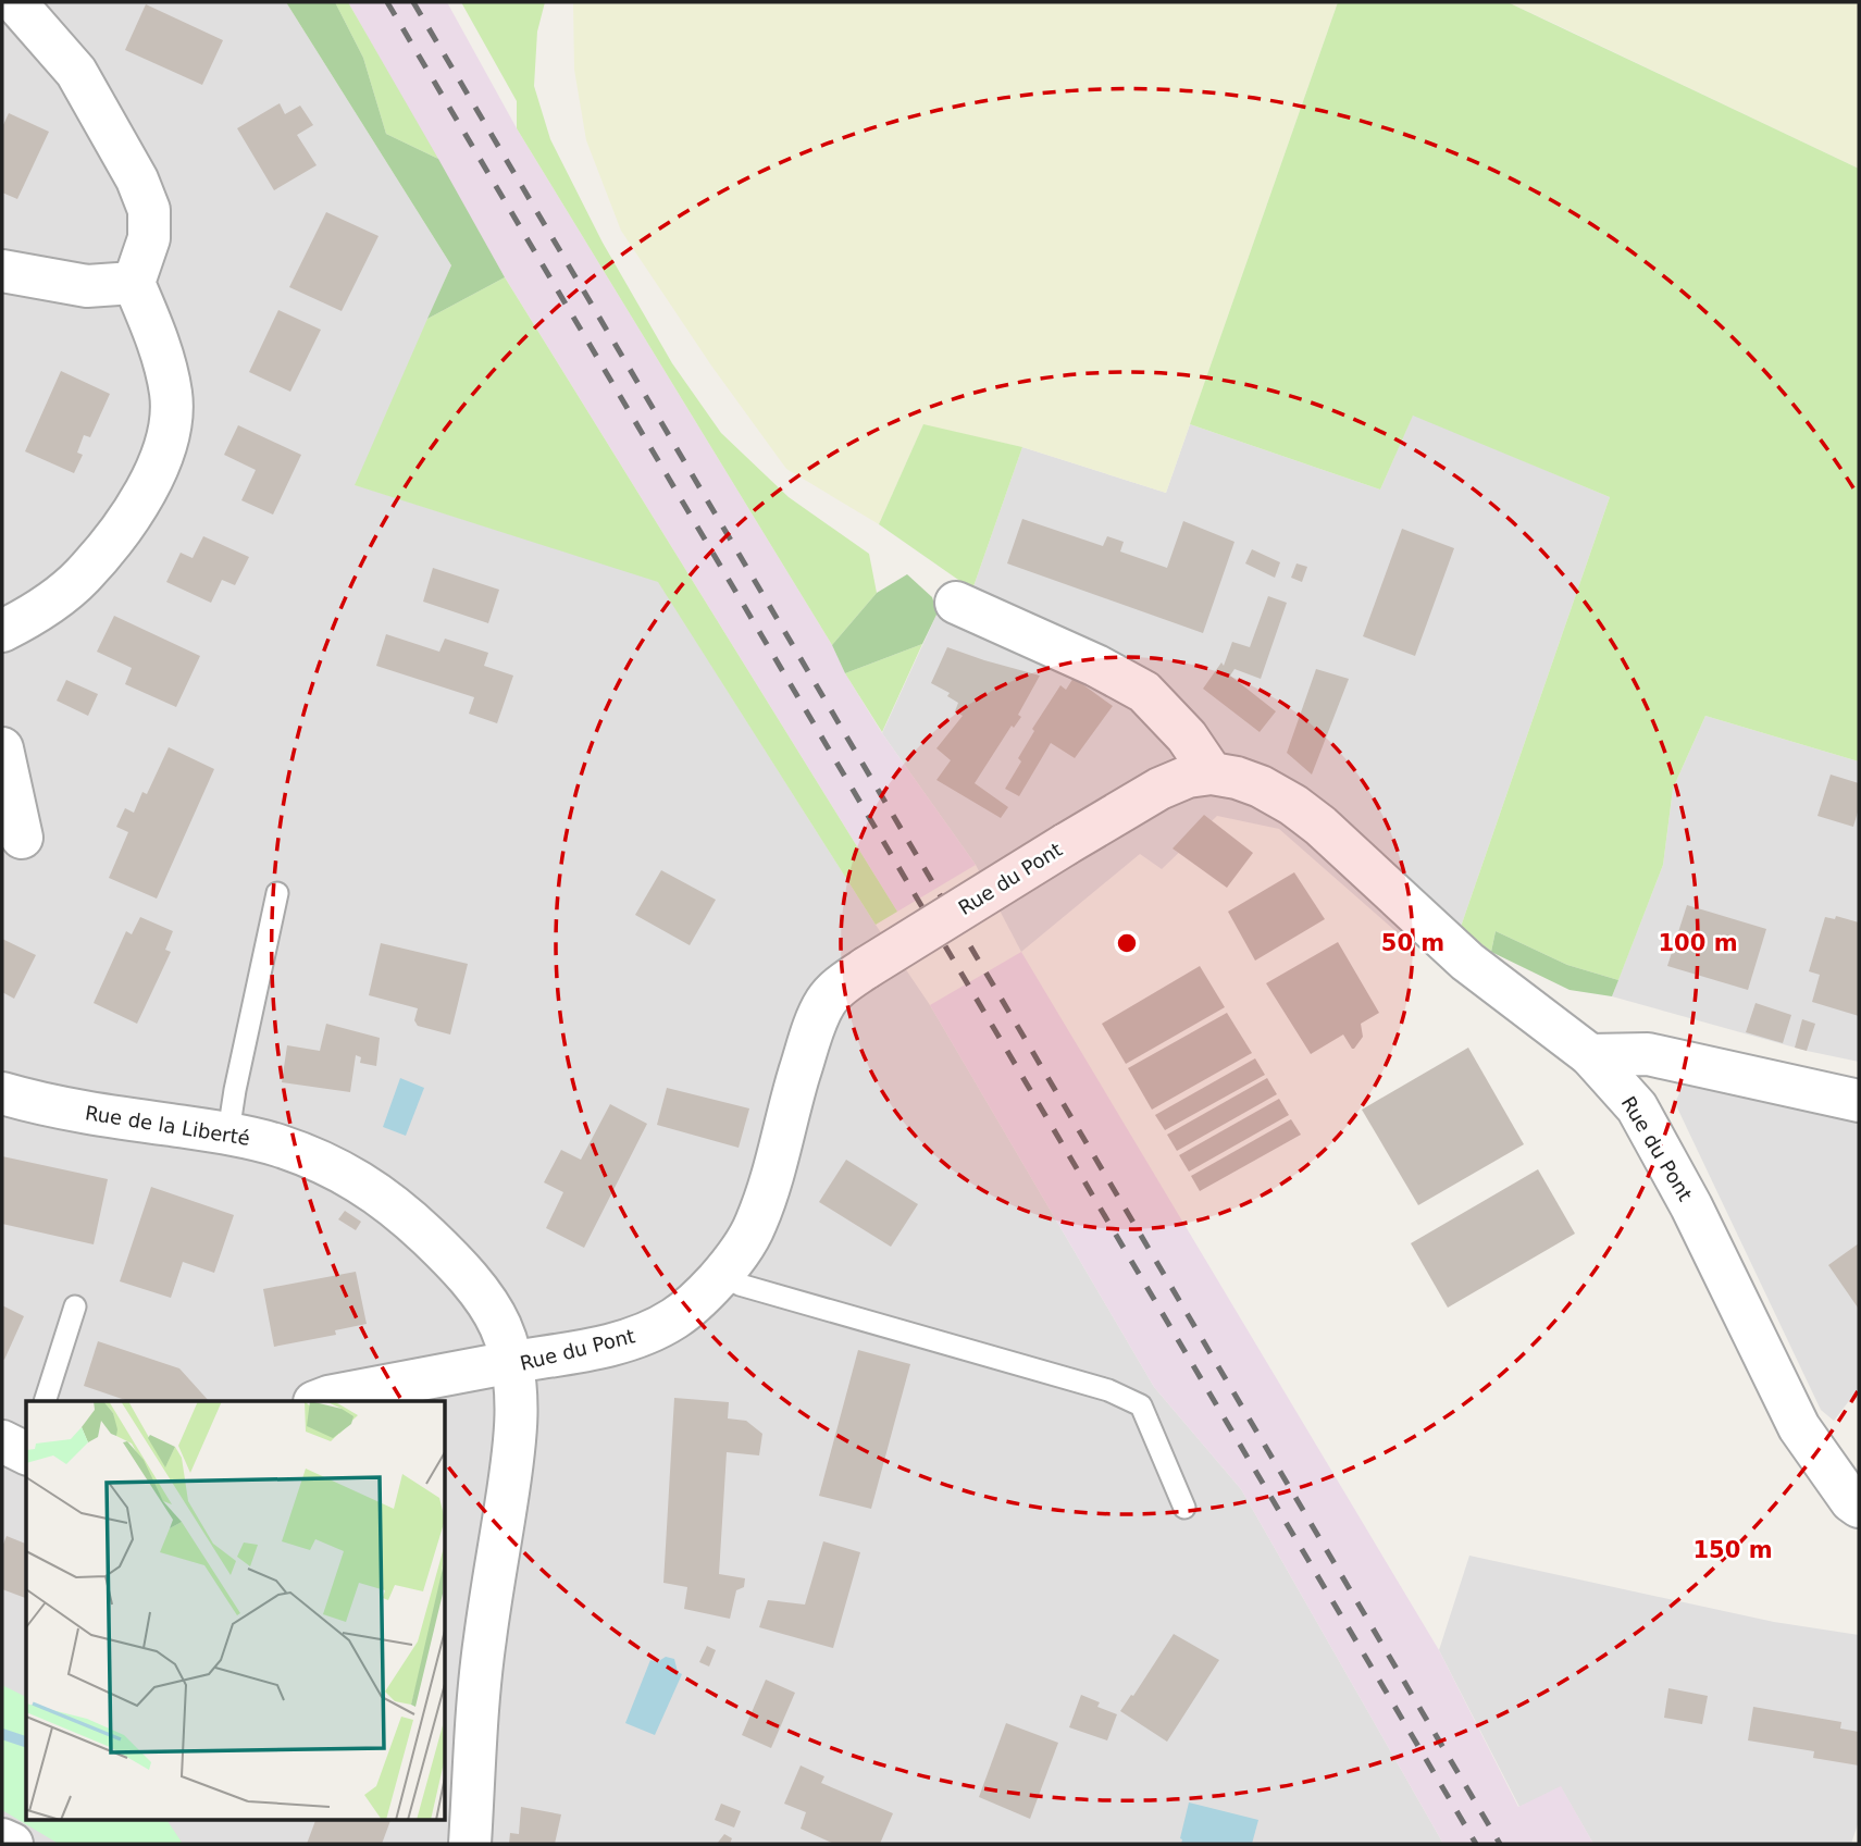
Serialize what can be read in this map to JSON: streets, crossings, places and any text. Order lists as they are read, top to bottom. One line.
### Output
{"streets":{"street":["Rue du Pont","Rue de la Liberté"]},"crossings":[["Rue du Pont","Rue de la Liberté"]],"rings":["50 m","100 m","150 m"]}
